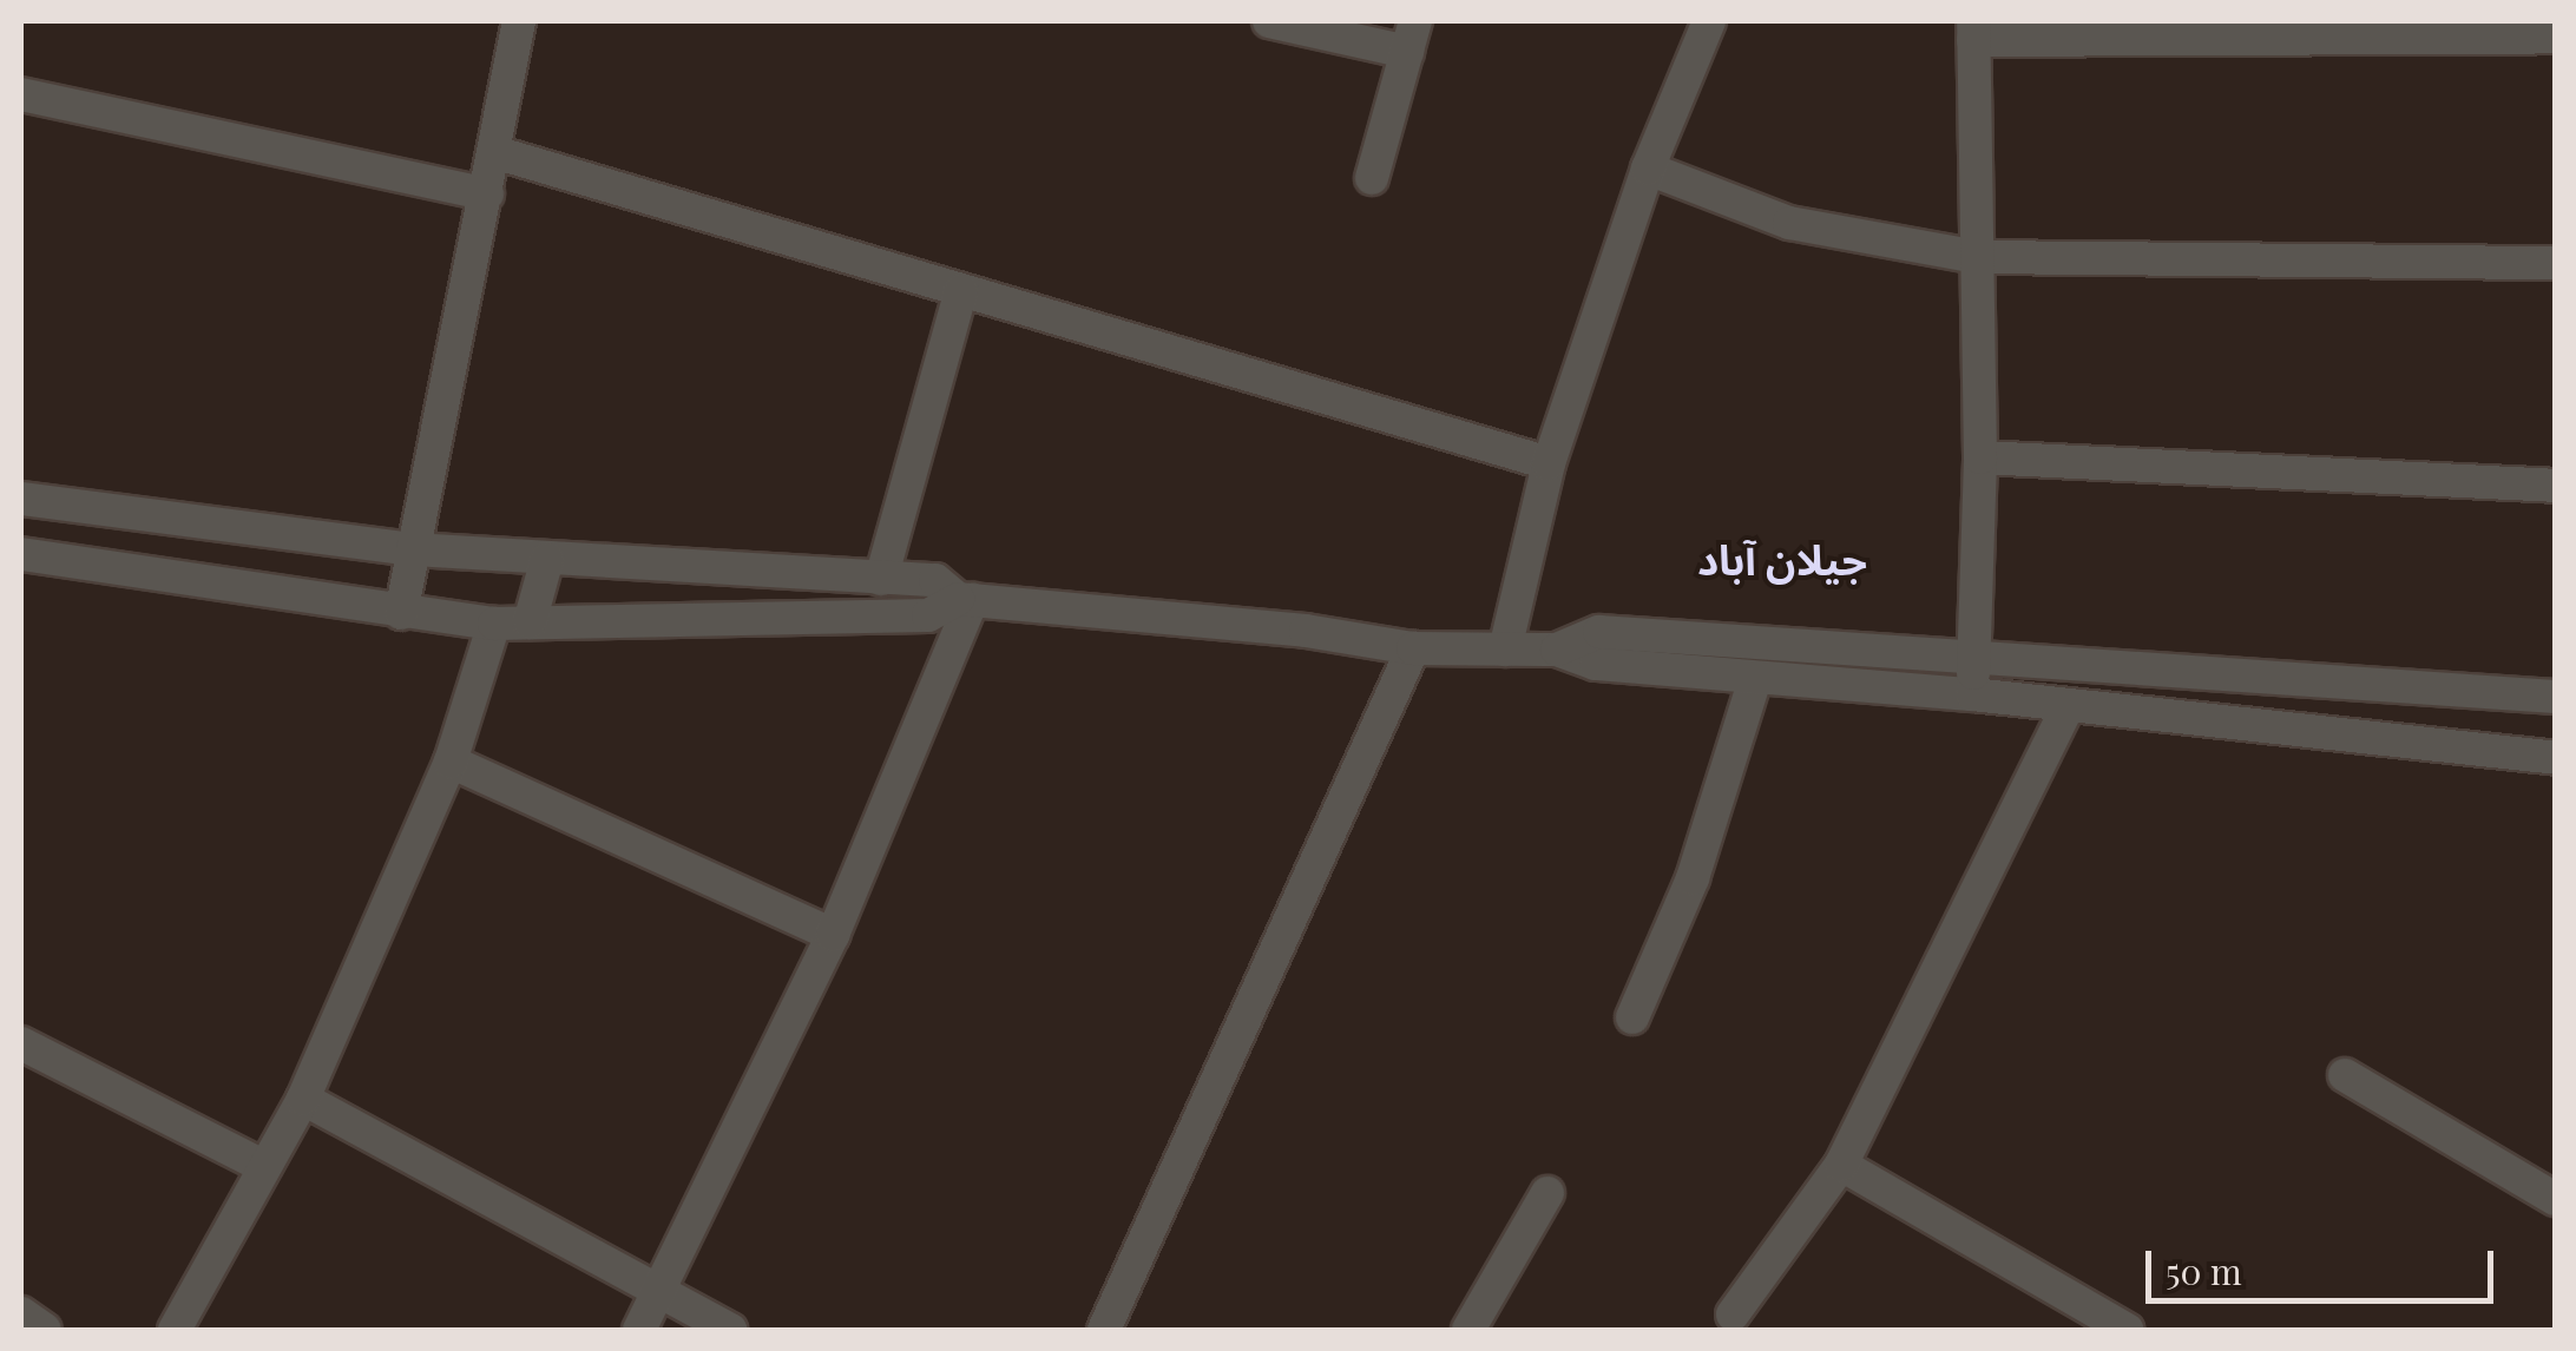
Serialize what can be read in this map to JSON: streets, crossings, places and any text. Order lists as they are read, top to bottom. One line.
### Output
{"districts":["جیلان آباد"],"scale_bar":"50 m"}
